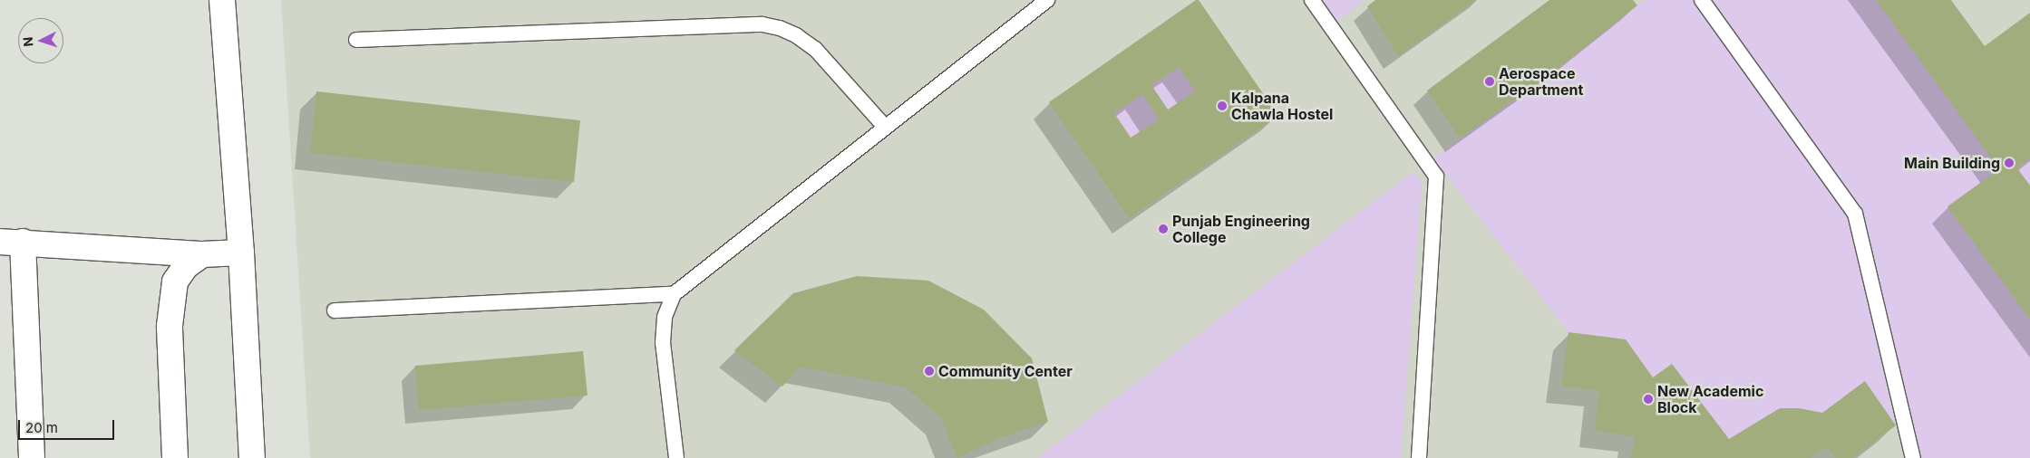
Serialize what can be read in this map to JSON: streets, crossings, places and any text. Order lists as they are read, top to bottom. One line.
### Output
{"places":["Aerospace Department","Kalpana Chawla Hostel","Main Building","Punjab Engineering College","Community Center","New Academic Block"],"scale_bar":"20 m","north":"left"}
